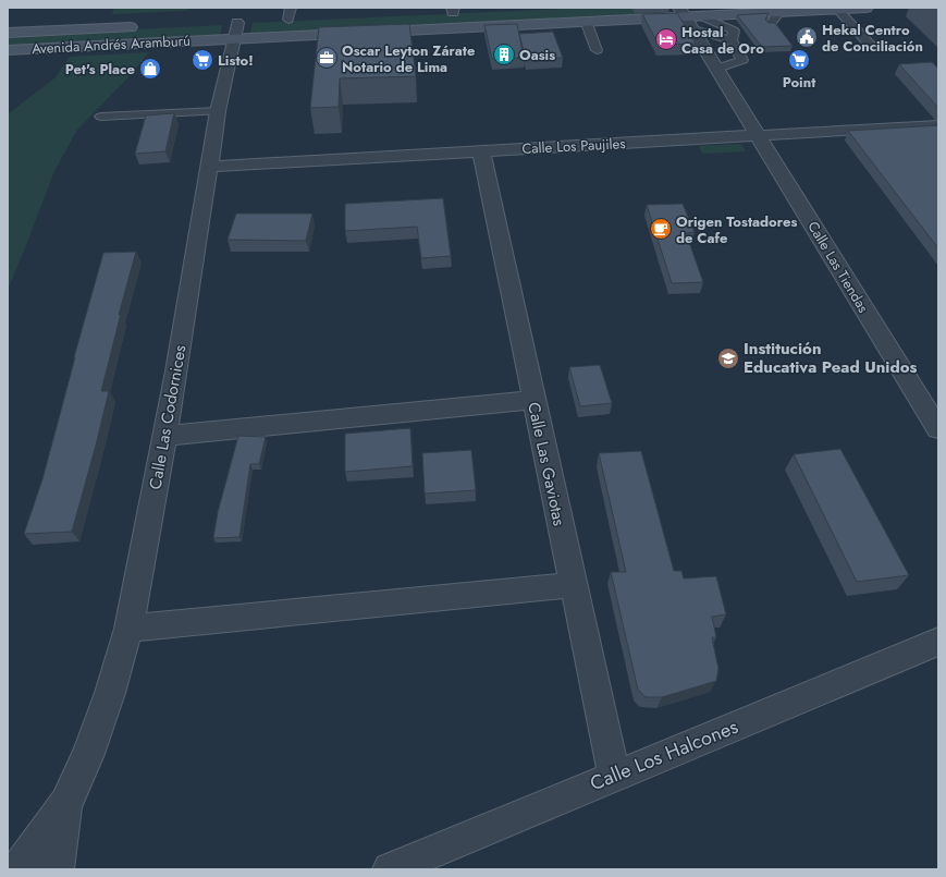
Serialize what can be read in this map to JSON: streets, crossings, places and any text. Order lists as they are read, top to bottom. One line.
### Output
{"streets":{"main road":["Avenida Andrés Aramburú"],"street":["Calle Los Paujiles","Calle Las Tiendas","Calle Las Codornices","Calle Las Gaviotas","Calle Los Halcones"]},"crossings":[["Avenida Andrés Aramburú","Calle Las Tiendas"],["Avenida Andrés Aramburú","Calle Las Codornices"],["Calle Los Paujiles","Calle Las Tiendas"],["Calle Los Paujiles","Calle Las Codornices"],["Calle Los Paujiles","Calle Las Gaviotas"],["Calle Las Gaviotas","Calle Los Halcones"]],"places":{"public building":["Hekal Centro de Conciliación"],"hotel":["Hostal Casa de Oro"],"building":["Oasis"],"office":["Oscar Leyton Zárate Notario de Lima"],"supermarket":["Listo!","Point"],"shop":["Pet's Place"],"cafe":["Origen Tostadores de Cafe"],"school or university":["Institución Educativa Pead Unidos"]}}
